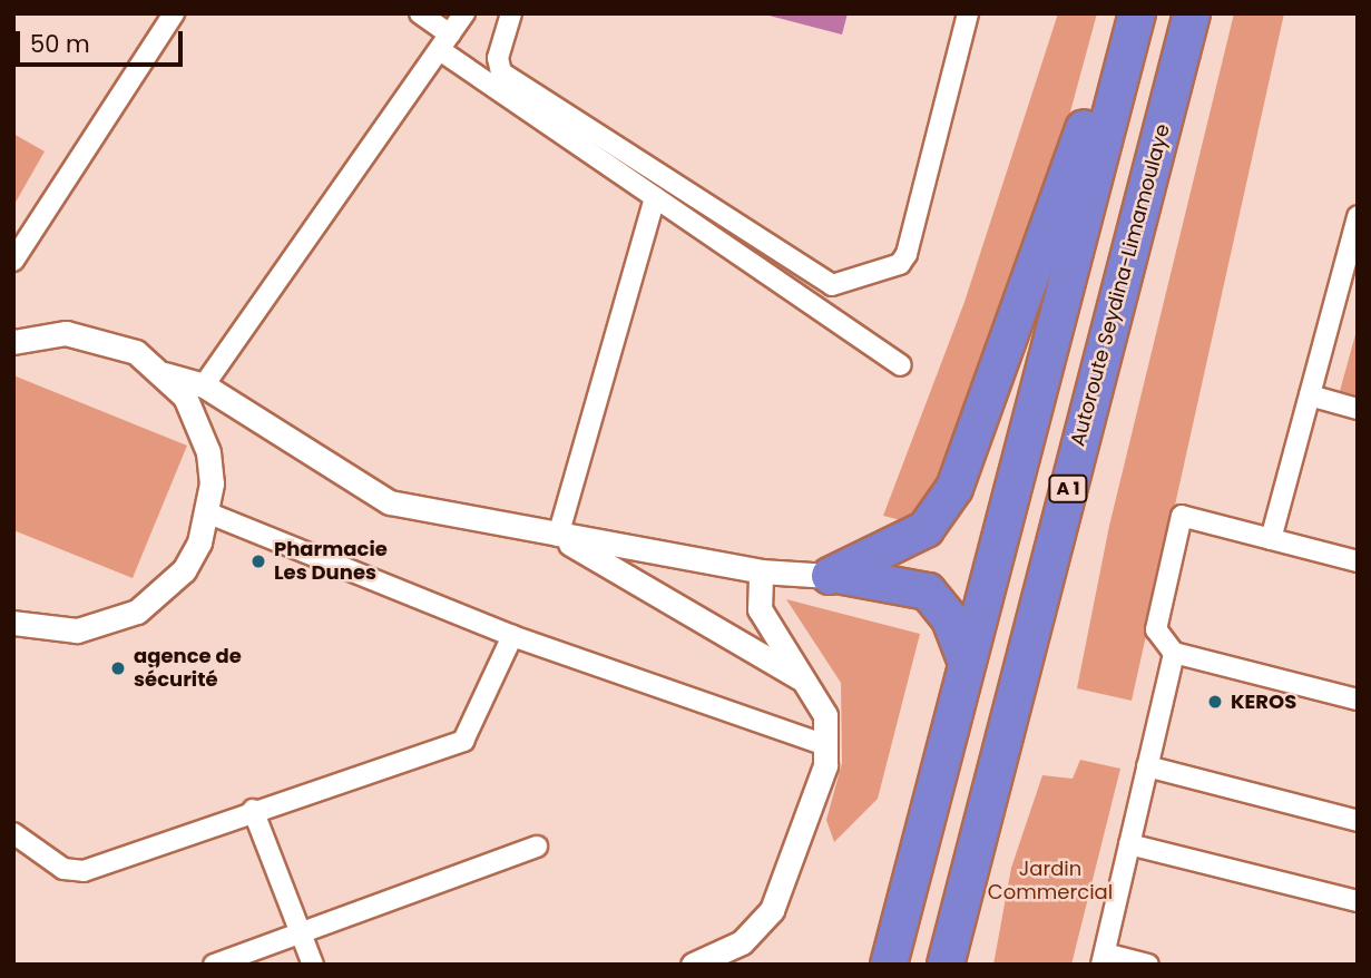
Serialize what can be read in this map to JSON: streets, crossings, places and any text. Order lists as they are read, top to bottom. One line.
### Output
{"streets":{"highway":["Autoroute Seydina-Limamoulaye","A 1"]},"parks":["Jardin Commercial"],"places":["Pharmacie Les Dunes","agence de sécurité","KEROS"],"scale_bar":"50 m"}
